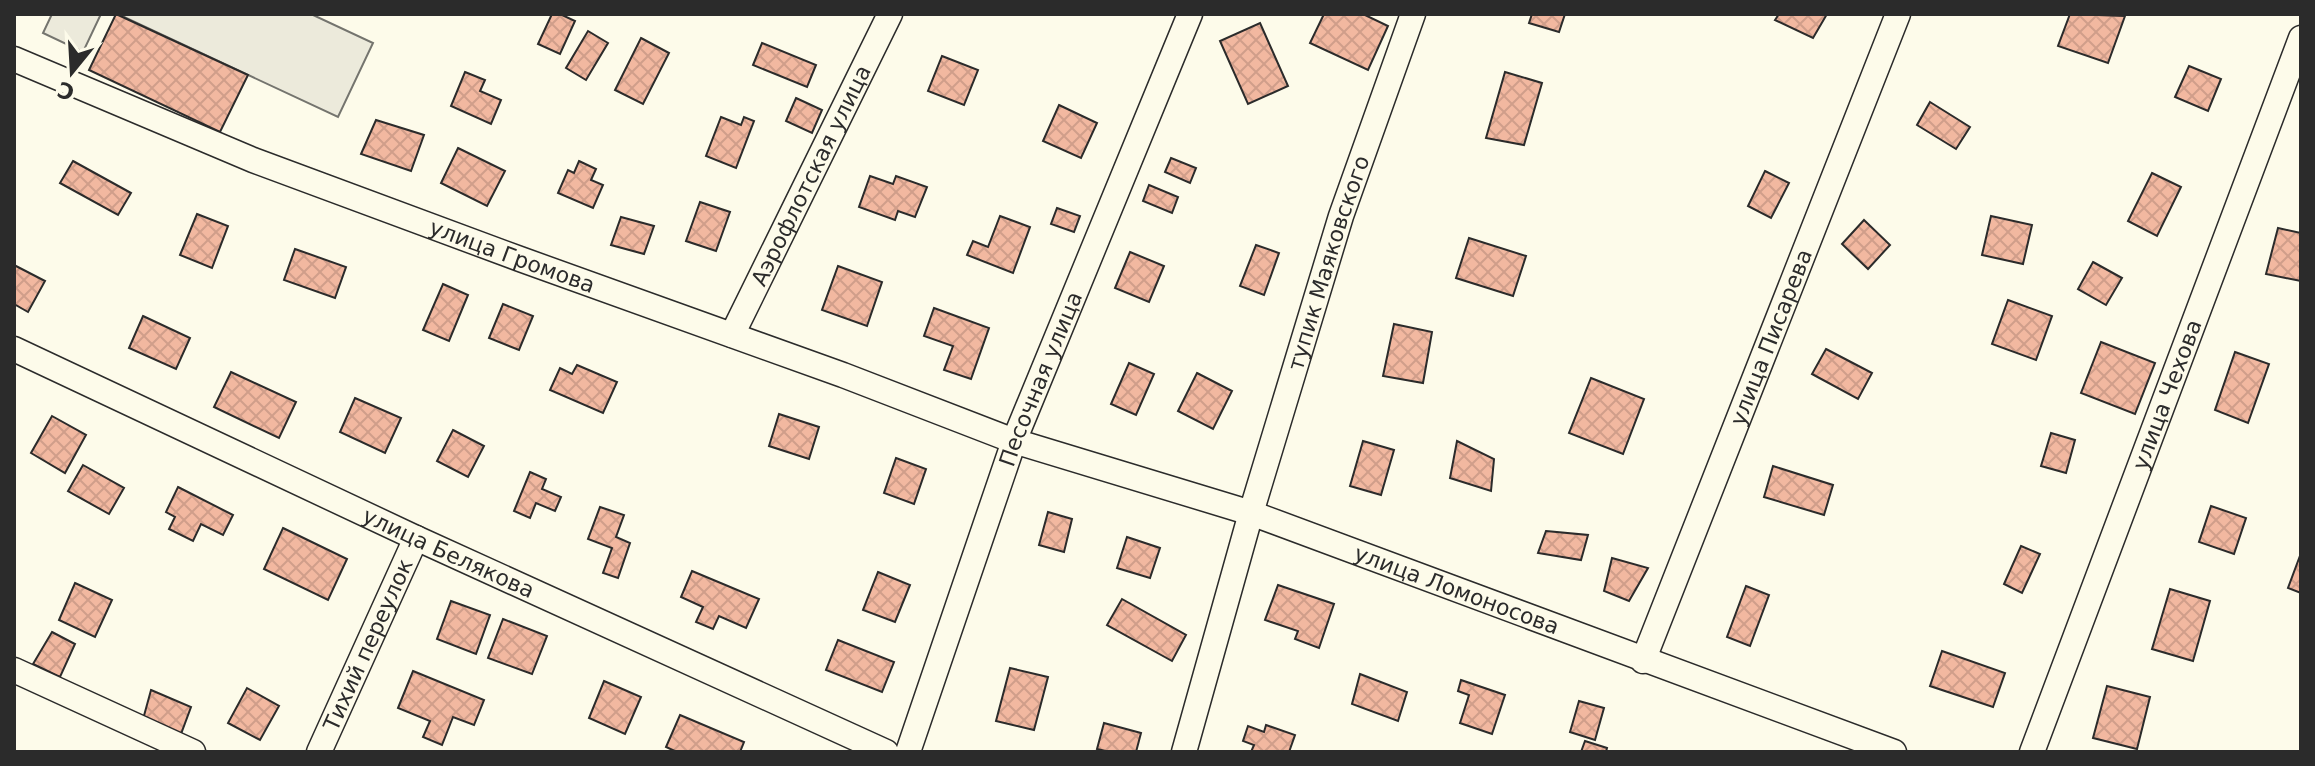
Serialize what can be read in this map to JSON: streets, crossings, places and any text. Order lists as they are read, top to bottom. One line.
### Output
{"streets":{"street":["Аэрофлотская улица","улица Громова","тупик Маяковского","улица Писарева","Песочная улица","улица Чехова","улица Белякова","улица Ломоносова","Тихий переулок"]},"crossings":[["Аэрофлотская улица","улица Громова"],["улица Громова","Песочная улица"],["улица Громова","улица Ломоносова"],["тупик Маяковского","улица Ломоносова"],["улица Писарева","улица Ломоносова"],["Песочная улица","улица Ломоносова"],["улица Белякова","Тихий переулок"]],"north":"bottom"}
